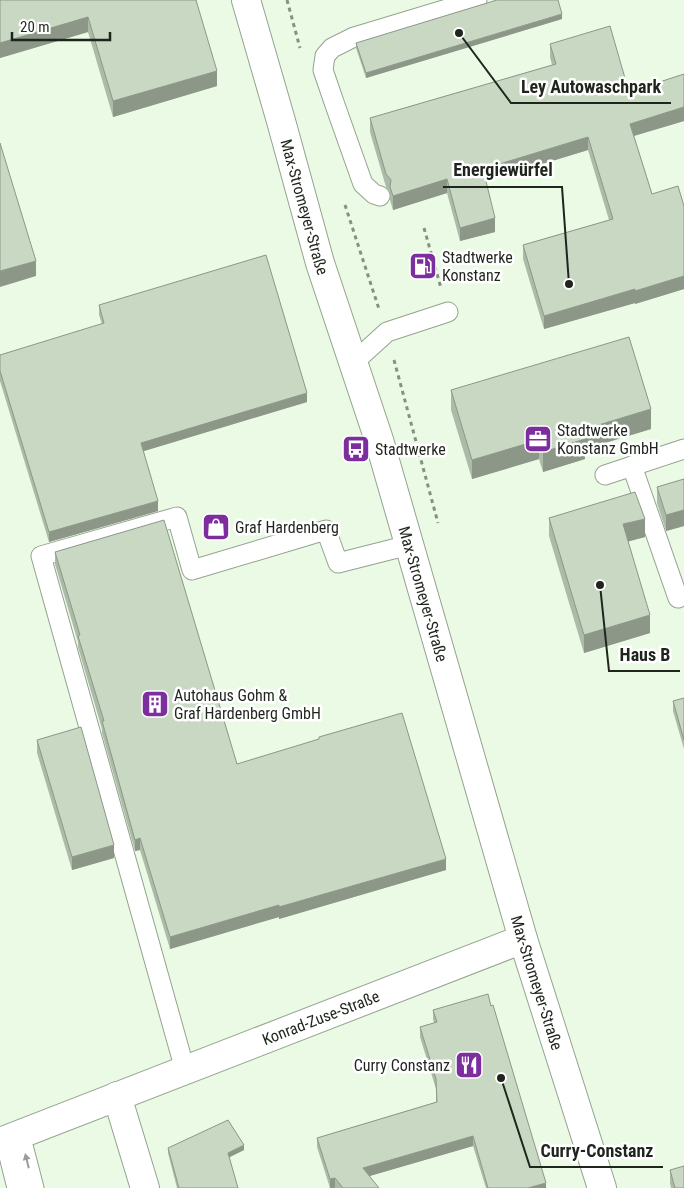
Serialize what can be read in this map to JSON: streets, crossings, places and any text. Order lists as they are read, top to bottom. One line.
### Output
{"streets":{"street":["Max-Stromeyer-Straße","Konrad-Zuse-Straße"]},"crossings":[["Max-Stromeyer-Straße","Konrad-Zuse-Straße"]],"places":{"other":["Ley Autowaschpark","Energiewürfel","Haus B","Curry-Constanz"],"fuel station":["Stadtwerke Konstanz"],"office":["Stadtwerke Konstanz GmbH"],"bus stop":["Stadtwerke"],"shop":["Graf Hardenberg"],"building":["Autohaus Gohm & Graf Hardenberg GmbH"],"restaurant":["Curry Constanz"]},"scale_bar":"20 m"}
